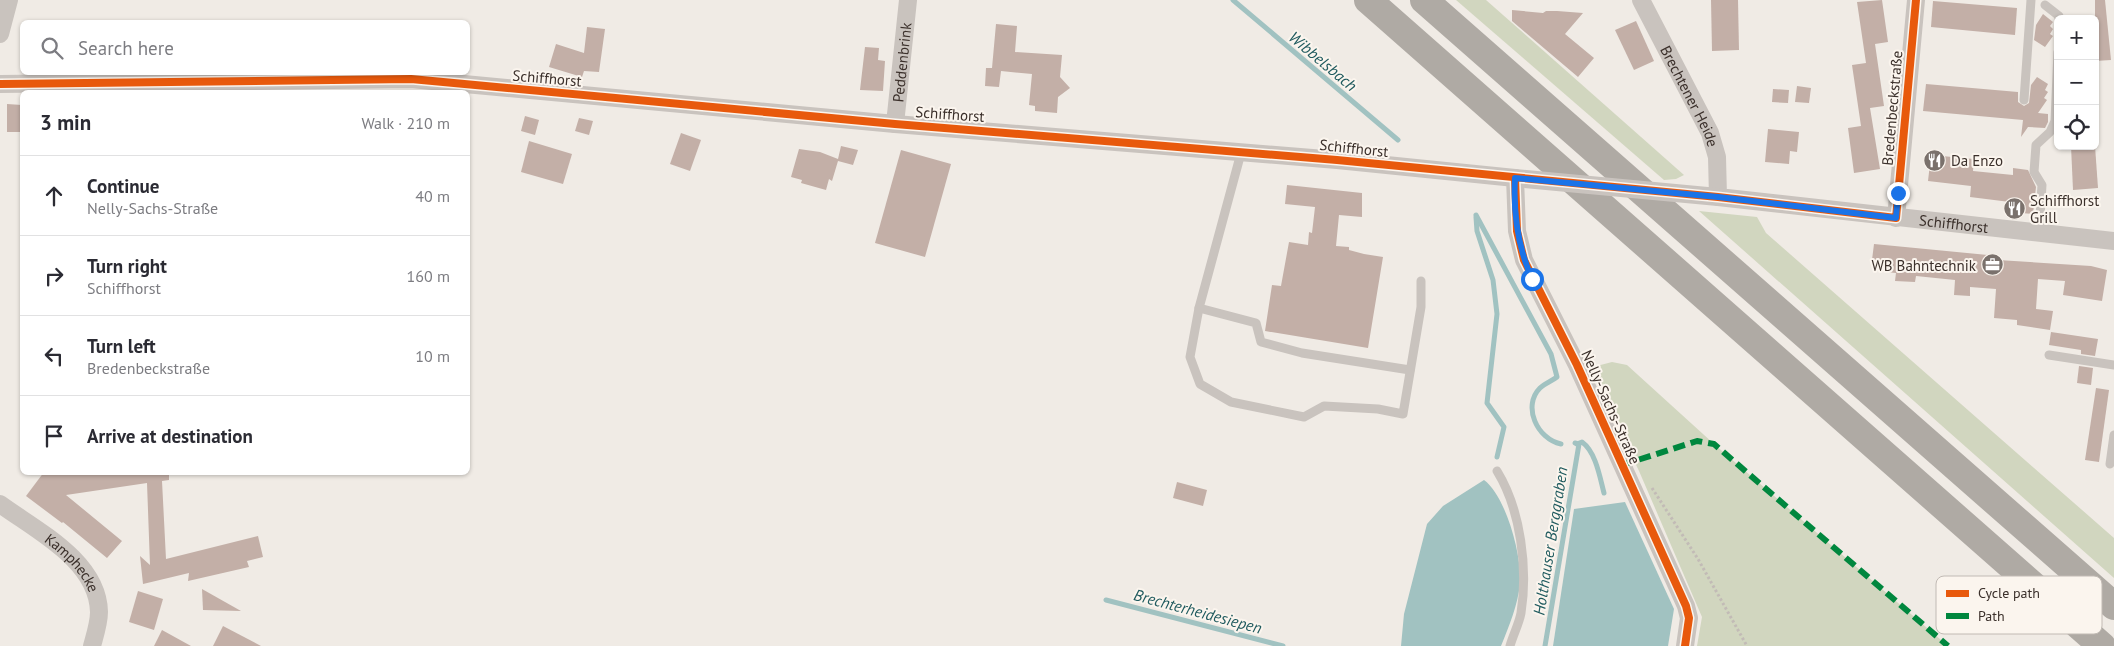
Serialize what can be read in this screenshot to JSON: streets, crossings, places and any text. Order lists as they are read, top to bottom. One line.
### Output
{"streets":{"street":["Peddenbrink","Schiffhorst","Brechtener Heide","Bredenbeckstraße","Nelly-Sachs-Straße","Kamphecke"]},"crossings":[["Peddenbrink","Schiffhorst"],["Schiffhorst","Brechtener Heide"],["Schiffhorst","Bredenbeckstraße"],["Schiffhorst","Nelly-Sachs-Straße"]],"water":["Wibbelsbach","Holthauser Berggraben","Brechterheidesiepen"],"places":{"restaurant":["Da Enzo","Schiffhorst Grill"],"office":["WB Bahntechnik"]},"legend":["Cycle path","Path"],"page":{"map_buttons":["+","−"],"search":"Search here","heading":["3 min","Walk · 210 m"],"list":[["Continue","Nelly-Sachs-Straße","40 m"],["Turn right","Schiffhorst","160 m"],["Turn left","Bredenbeckstraße","10 m"],"Arrive at destination"]}}
